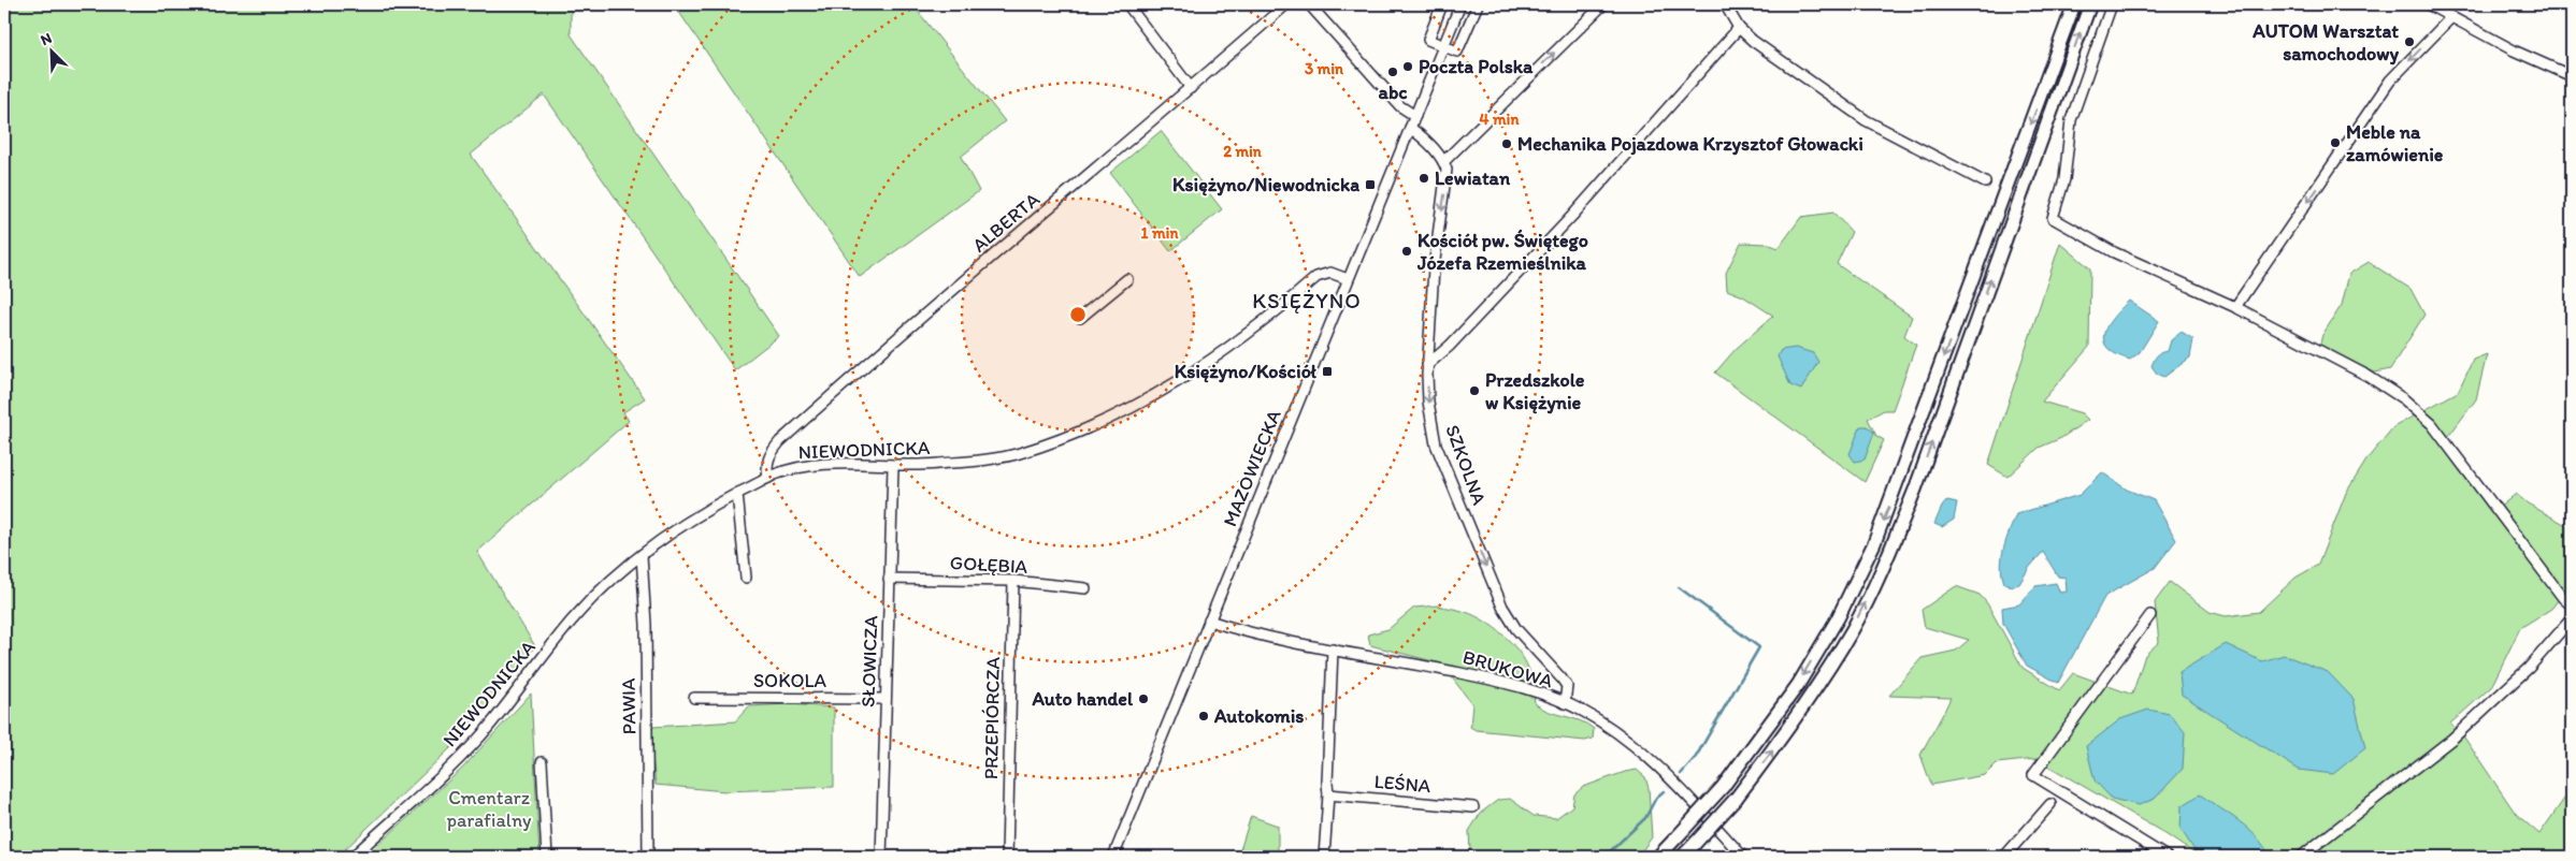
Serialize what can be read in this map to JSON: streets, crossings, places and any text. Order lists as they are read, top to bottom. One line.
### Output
{"streets":{"street":["ALBERTA","NIEWODNICKA","SZKOLNA","MAZOWIECKA","GOŁĘBIA","SŁOWICZA","BRUKOWA","SOKOLA","PAWIA","PRZEPIÓRCZA","LEŚNA"]},"crossings":[["ALBERTA","NIEWODNICKA"],["NIEWODNICKA","MAZOWIECKA"],["NIEWODNICKA","SŁOWICZA"],["NIEWODNICKA","PAWIA"],["SZKOLNA","BRUKOWA"],["MAZOWIECKA","BRUKOWA"],["GOŁĘBIA","SŁOWICZA"],["GOŁĘBIA","PRZEPIÓRCZA"],["SŁOWICZA","SOKOLA"]],"one_way":["SZKOLNA"],"districts":["KSIĘŻYNO"],"parks":["Cmentarz parafialny"],"places":{"other":["AUTOM Warsztat samochodowy","Poczta Polska","abc","Meble na zamówienie","Mechanika Pojazdowa Krzysztof Głowacki","Lewiatan","Kościół pw. Świętego Józefa Rzemieślnika","Przedszkole w Księżynie","Auto handel","Autokomis"],"transit":["Księżyno/Niewodnicka","Księżyno/Kościół"]},"north":"top left","rings":["3 min","4 min","2 min","1 min"]}
